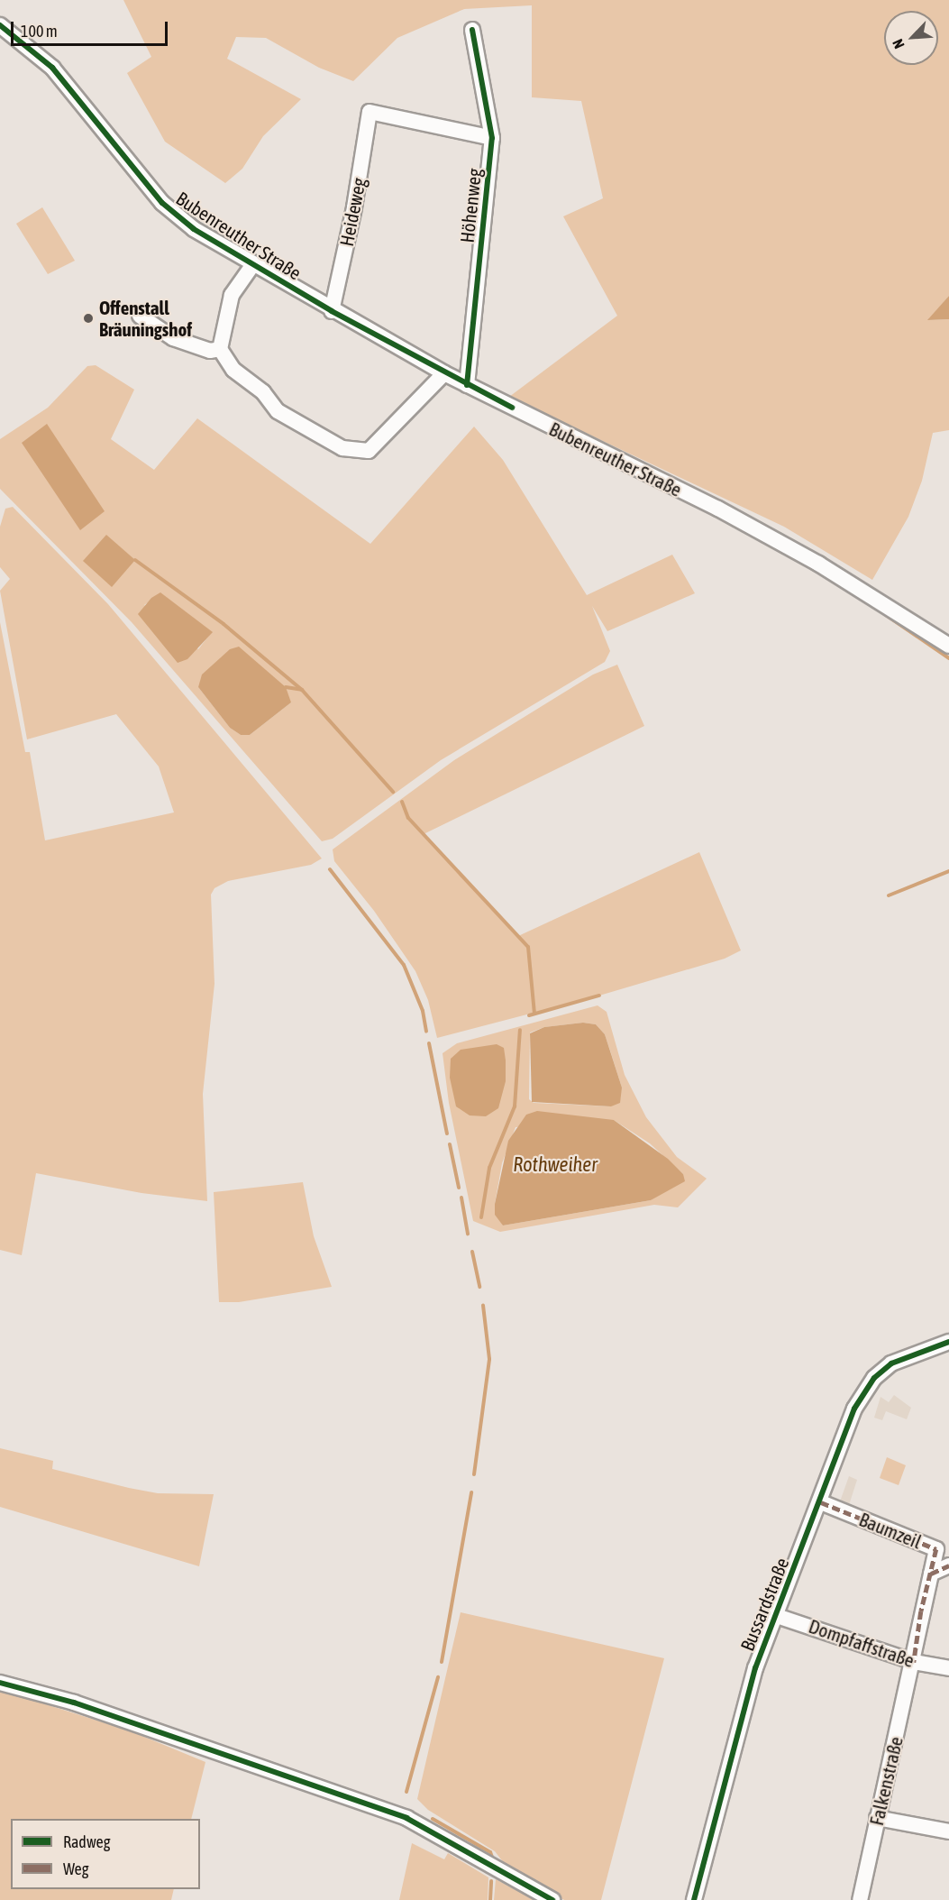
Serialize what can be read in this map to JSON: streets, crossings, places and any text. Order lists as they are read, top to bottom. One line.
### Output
{"streets":{"street":["Höhenweg","Heideweg","Bubenreuther Straße","Baumzeil","Bussardstraße","Dompfaffstraße","Falkenstraße"]},"crossings":[["Höhenweg","Heideweg"],["Höhenweg","Bubenreuther Straße"],["Heideweg","Bubenreuther Straße"],["Baumzeil","Bussardstraße"],["Baumzeil","Dompfaffstraße"],["Baumzeil","Falkenstraße"],["Bussardstraße","Dompfaffstraße"],["Dompfaffstraße","Falkenstraße"]],"water":["Rothweiher"],"places":["Offenstall Bräuningshof"],"legend":["Radweg","Weg"],"scale_bar":"100 m","north":"bottom left"}
